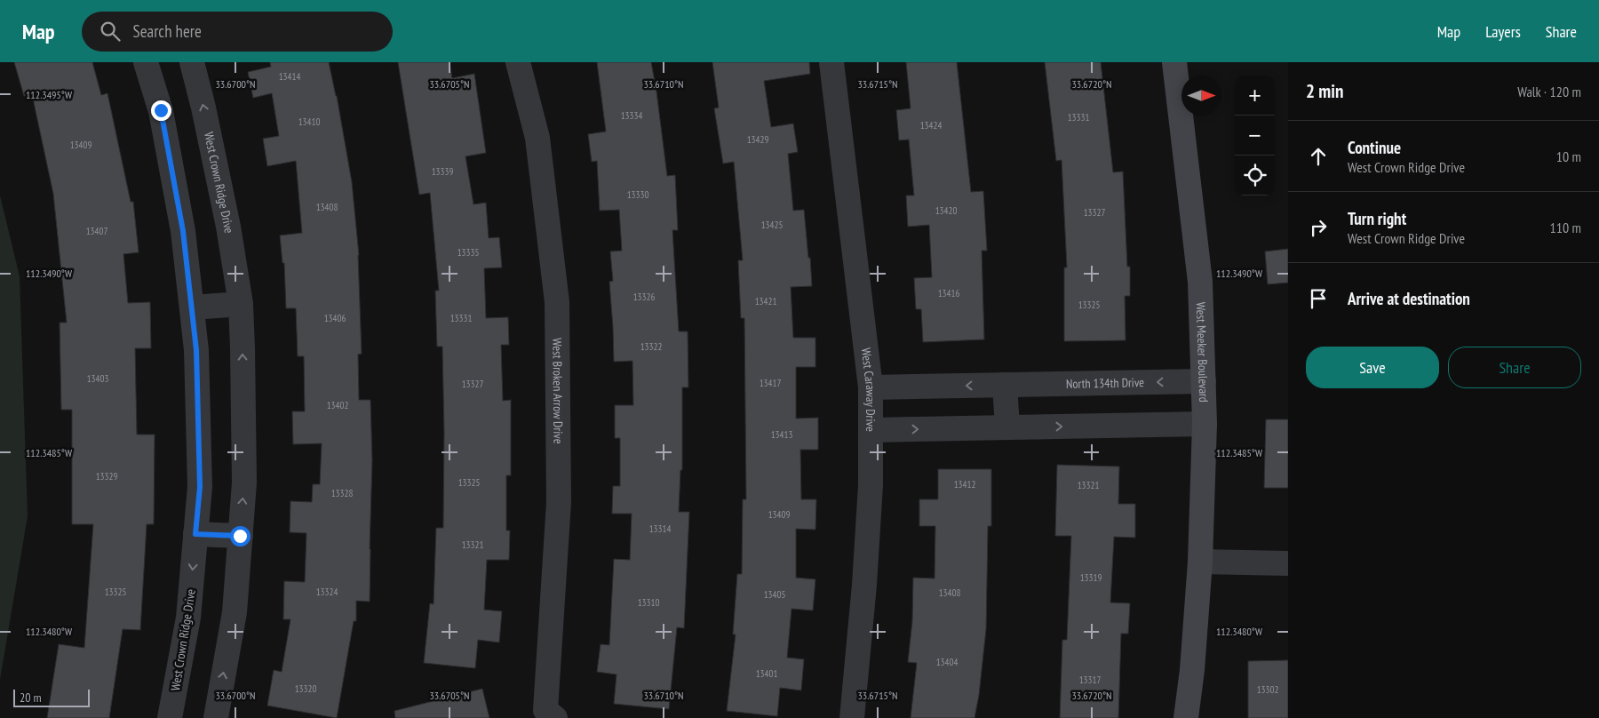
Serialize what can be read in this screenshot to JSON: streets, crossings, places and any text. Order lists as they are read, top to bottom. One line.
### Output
{"streets":{"street":["West Crown Ridge Drive","West Meeker Boulevard","North 134th Drive","West Caraway Drive","West Broken Arrow Drive"]},"crossings":[["West Meeker Boulevard","North 134th Drive"],["North 134th Drive","West Caraway Drive"]],"house_numbers":["13414","13334","13331","13410","13424","13429","13409","13339","13330","13408","13420","13327","13425","13407","13335","13416","13326","13421","13325","13406","13331","13322","13403","13417","13327","13402","13413","13329","13325","13412","13321","13328","13409","13314","13321","13319","13325","13324","13408","13405","13310","13404","13401","13317","13320","13302"],"scale_bar":"20 m","north":"right","page":{"header":"Map","search":"Search here","nav":["Map","Layers","Share"],"heading":["2 min","Walk · 120 m"],"map_buttons":["+","−"],"list":[["Continue","West Crown Ridge Drive","10 m"],["Turn right","West Crown Ridge Drive","110 m"],"Arrive at destination"],"buttons":["Save","Share"],"scale":"20 m"},"coordinates":["33.6700°N","33.6705°N","33.6710°N","33.6715°N","33.6720°N","112.3495°W","112.3490°W","112.3485°W","112.3480°W"]}
